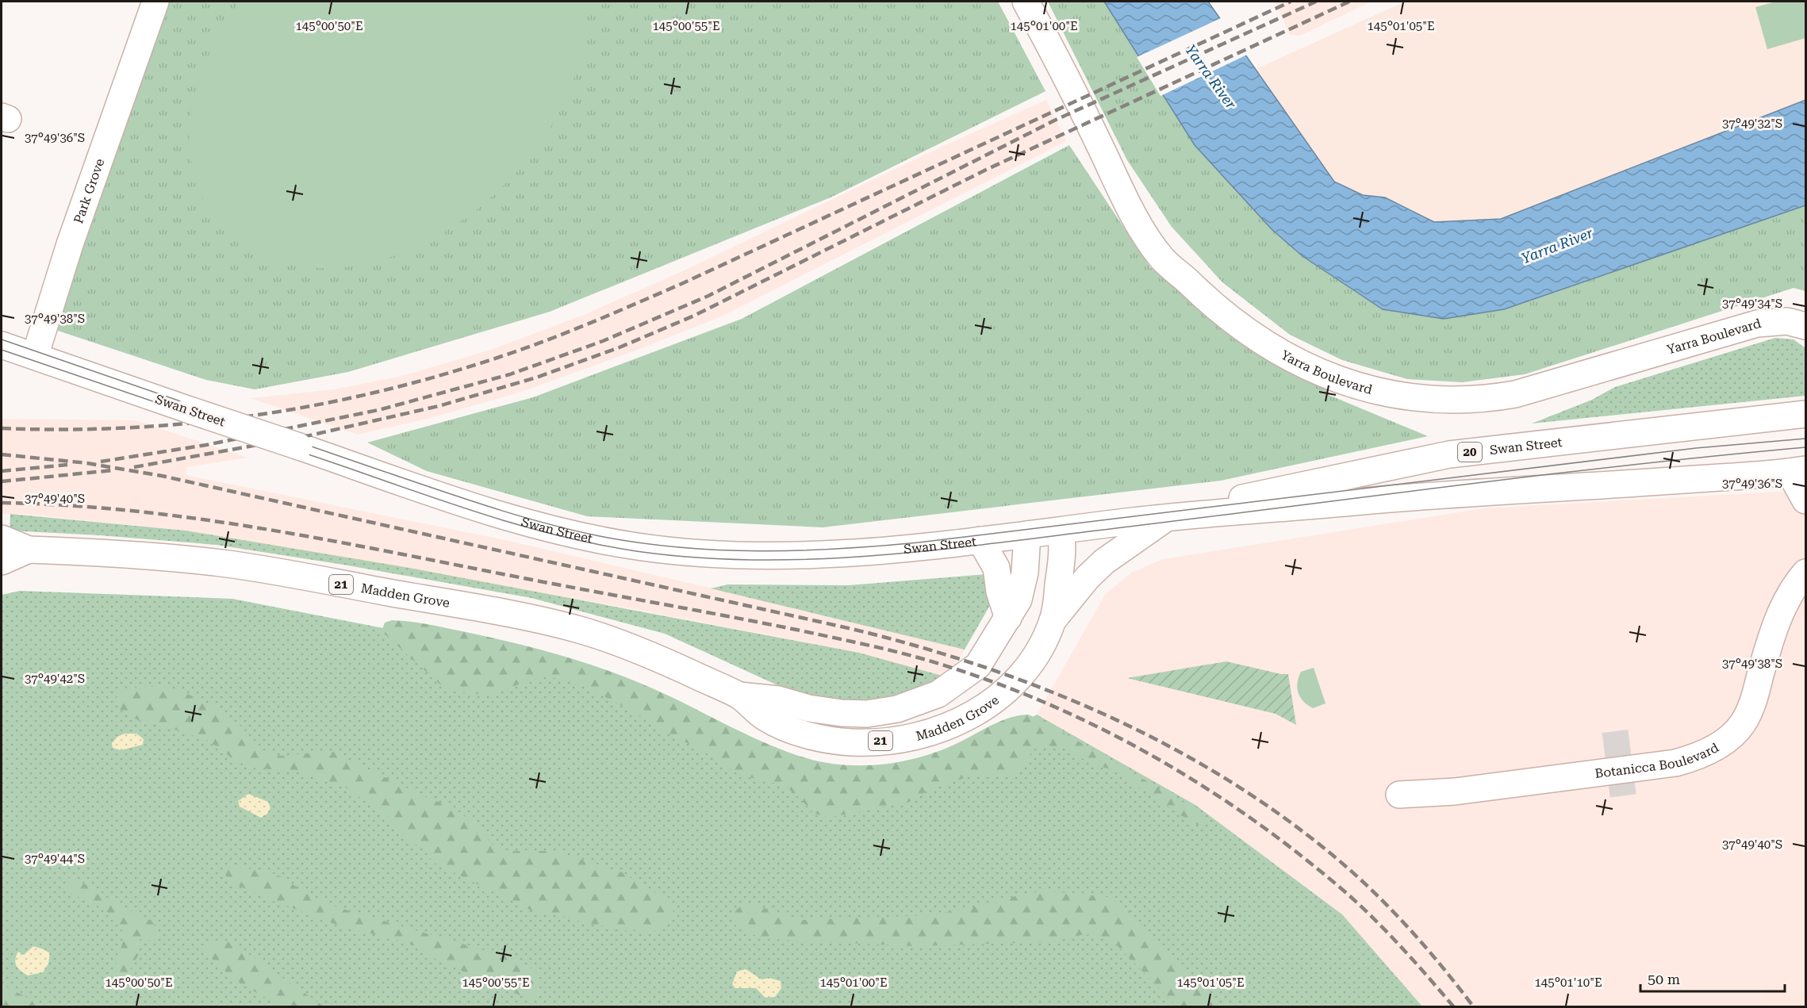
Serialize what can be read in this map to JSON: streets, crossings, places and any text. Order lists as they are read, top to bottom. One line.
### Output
{"streets":{"main road":["Park Grove","Yarra Boulevard","Swan Street","20","21","Madden Grove","Botanicca Boulevard"]},"crossings":[["Park Grove","Swan Street"],["Swan Street","Madden Grove"]],"water":["Yarra River"],"scale_bar":"50 m","coordinates":["145°00'50\"E","145°00'55\"E","145°01'00\"E","145°01'05\"E","37°49'32\"S","37°49'36\"S","37°49'34\"S","37°49'38\"S","37°49'40\"S","37°49'42\"S","37°49'44\"S","145°01'10\"E"]}
